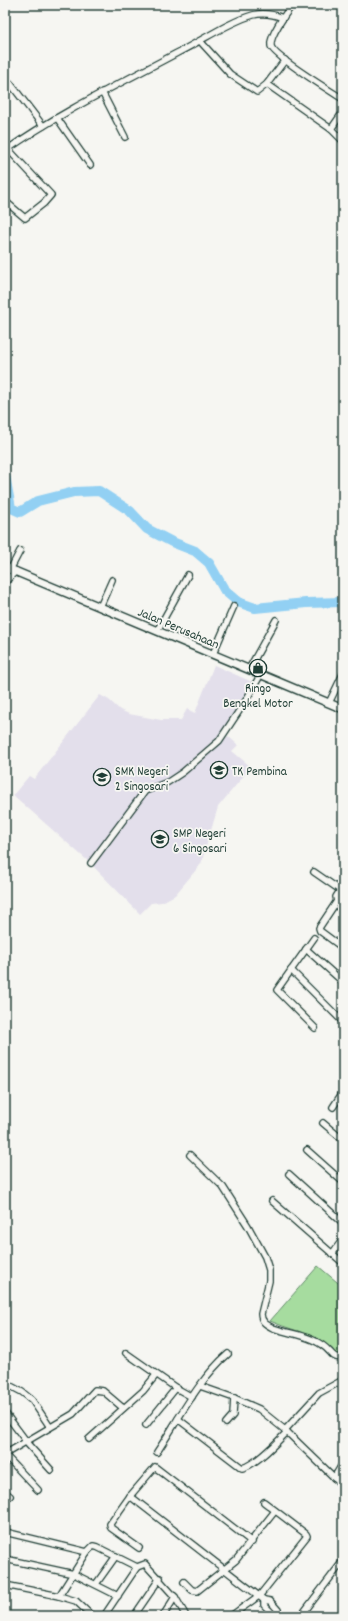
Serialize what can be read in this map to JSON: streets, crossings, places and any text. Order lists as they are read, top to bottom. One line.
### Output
{"streets":{"main road":["Jalan Perusahaan"]},"places":{"shop":["Ringo Bengkel Motor"],"school or university":["TK Pembina","SMK Negeri 2 Singosari","SMP Negeri 6 Singosari"]}}
